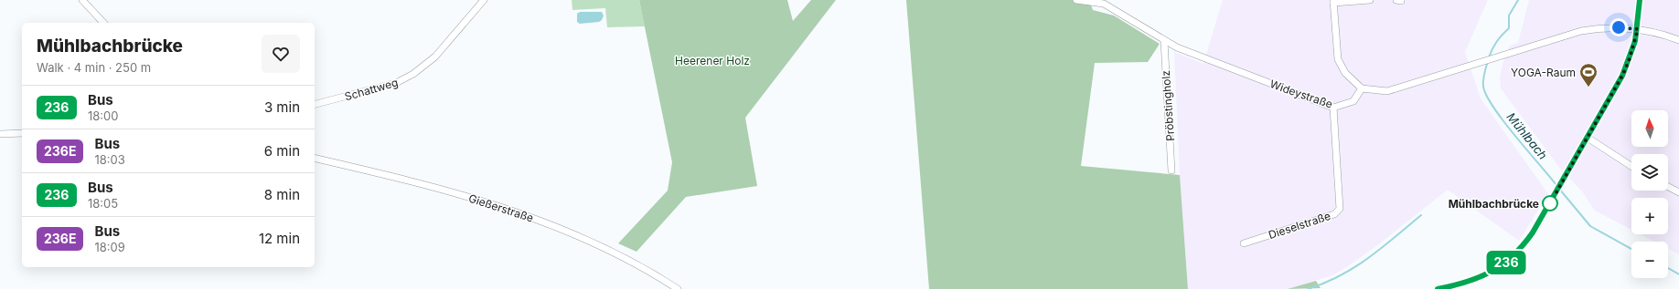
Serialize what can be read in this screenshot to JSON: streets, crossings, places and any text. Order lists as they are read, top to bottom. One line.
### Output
{"streets":{"street":["Schattweg","Wideystraße","Pröbstingholz","Gießerstraße","Dieselstraße"]},"crossings":[["Wideystraße","Pröbstingholz"],["Wideystraße","Dieselstraße"]],"water":["Mühlbach"],"parks":["Heerener Holz"],"places":{"sports":["YOGA-Raum"],"other":["Mühlbachbrücke"]},"lines":["bus line 236"],"north":"top","page":{"on_map":"236","heading":["Mühlbachbrücke","Walk · 4 min · 250 m"],"list":[{"mark":"236","name":"Bus","note":"18:00","value":"3 min"},{"mark":"236E","name":"Bus","note":"18:03","value":"6 min"},{"mark":"236","name":"Bus","note":"18:05","value":"8 min"},{"mark":"236E","name":"Bus","note":"18:09","value":"12 min"}],"map_buttons":["+","−"]}}
